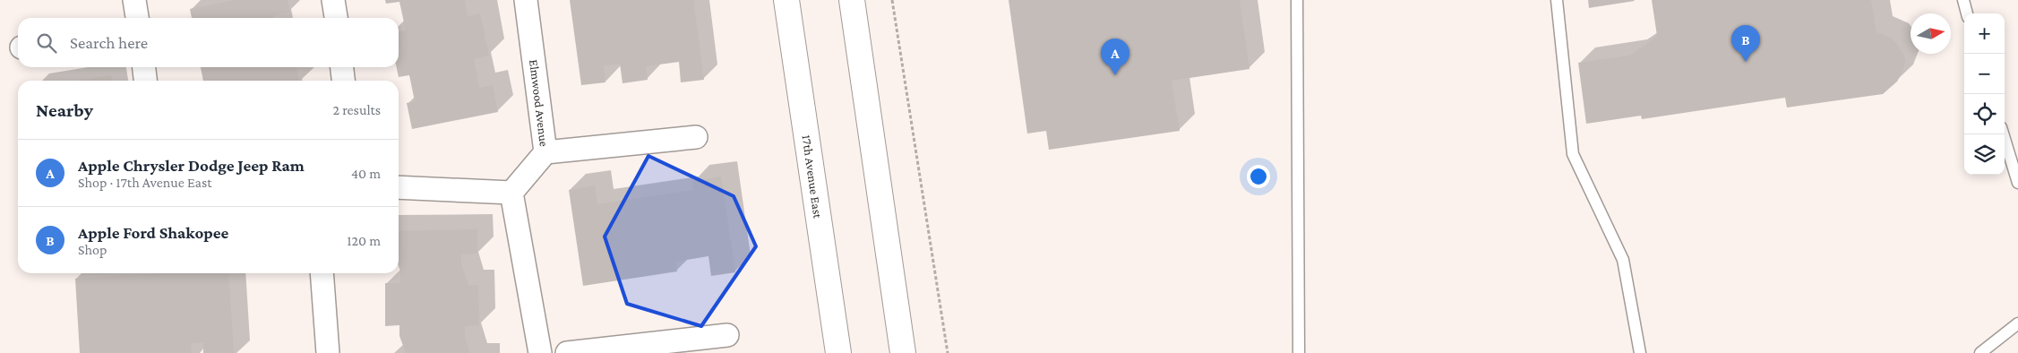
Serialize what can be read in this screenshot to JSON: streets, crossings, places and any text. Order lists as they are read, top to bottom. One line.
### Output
{"streets":{"street":["Elmwood Avenue","17th Avenue East"]},"north":"right","page":{"map_buttons":["+","−"],"search":"Search here","pins":["B","A"],"heading":["Nearby","2 results"],"list":[{"mark":"A","name":"Apple Chrysler Dodge Jeep Ram","note":"Shop · 17th Avenue East","value":"40 m"},{"mark":"B","name":"Apple Ford Shakopee","note":"Shop","value":"120 m"}]}}
